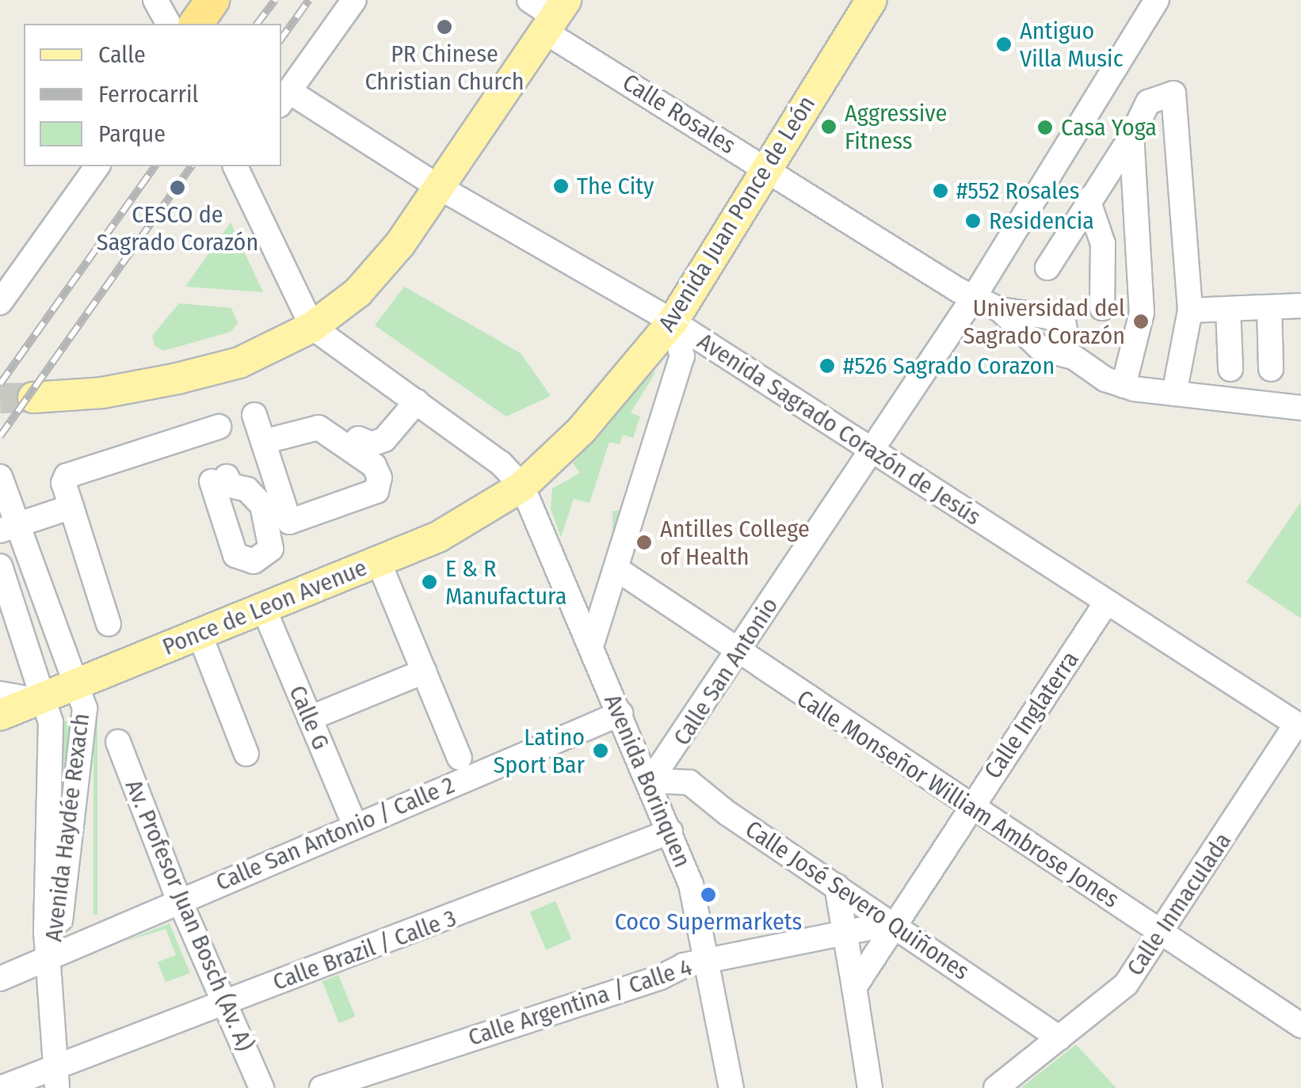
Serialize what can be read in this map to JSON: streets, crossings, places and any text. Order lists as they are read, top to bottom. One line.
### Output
{"streets":{"main road":["Avenida Juan Ponce de León","Ponce de Leon Avenue"],"street":["Calle Rosales","Avenida Sagrado Corazón de Jesús","Calle San Antonio","Calle Inglaterra","Calle G","Avenida Borinquen","Calle Monseñor William Ambrose Jones","Avenida Haydée Rexach","Calle San Antonio / Calle 2","Calle José Severo Quiñones","Calle Inmaculada","Av. Profesor Juan Bosch (Av. A)","Calle Brazil / Calle 3","Calle Argentina / Calle 4"]},"crossings":[["Calle Rosales","Avenida Juan Ponce de León"],["Calle Rosales","Calle San Antonio"],["Avenida Juan Ponce de León","Avenida Sagrado Corazón de Jesús"],["Avenida Juan Ponce de León","Ponce de Leon Avenue"],["Avenida Juan Ponce de León","Avenida Borinquen"],["Avenida Sagrado Corazón de Jesús","Calle San Antonio"],["Avenida Sagrado Corazón de Jesús","Calle Inglaterra"],["Avenida Sagrado Corazón de Jesús","Calle Inmaculada"],["Ponce de Leon Avenue","Calle G"],["Ponce de Leon Avenue","Avenida Borinquen"],["Ponce de Leon Avenue","Avenida Haydée Rexach"],["Calle San Antonio","Avenida Borinquen"],["Calle San Antonio","Calle Monseñor William Ambrose Jones"],["Calle San Antonio","Calle José Severo Quiñones"],["Calle Inglaterra","Calle Monseñor William Ambrose Jones"],["Calle Inglaterra","Calle José Severo Quiñones"],["Calle Inglaterra","Calle Argentina / Calle 4"],["Calle G","Calle San Antonio / Calle 2"],["Avenida Borinquen","Calle San Antonio / Calle 2"],["Avenida Borinquen","Calle José Severo Quiñones"],["Avenida Borinquen","Calle Brazil / Calle 3"],["Avenida Borinquen","Calle Argentina / Calle 4"],["Calle Monseñor William Ambrose Jones","Calle Inmaculada"],["Avenida Haydée Rexach","Calle San Antonio / Calle 2"],["Avenida Haydée Rexach","Calle Brazil / Calle 3"],["Calle San Antonio / Calle 2","Av. Profesor Juan Bosch (Av. A)"],["Calle José Severo Quiñones","Calle Inmaculada"],["Calle José Severo Quiñones","Calle Argentina / Calle 4"],["Av. Profesor Juan Bosch (Av. A)","Calle Brazil / Calle 3"]],"places":["PR Chinese Christian Church","Antiguo Villa Music","Aggressive Fitness","Casa Yoga","The City","CESCO de Sagrado Corazón","#552 Rosales","Residencia","Universidad del Sagrado Corazón","#526 Sagrado Corazon","Antilles College of Health","E & R Manufactura","Latino Sport Bar","Coco Supermarkets"],"legend":["Calle","Ferrocarril","Parque"]}
